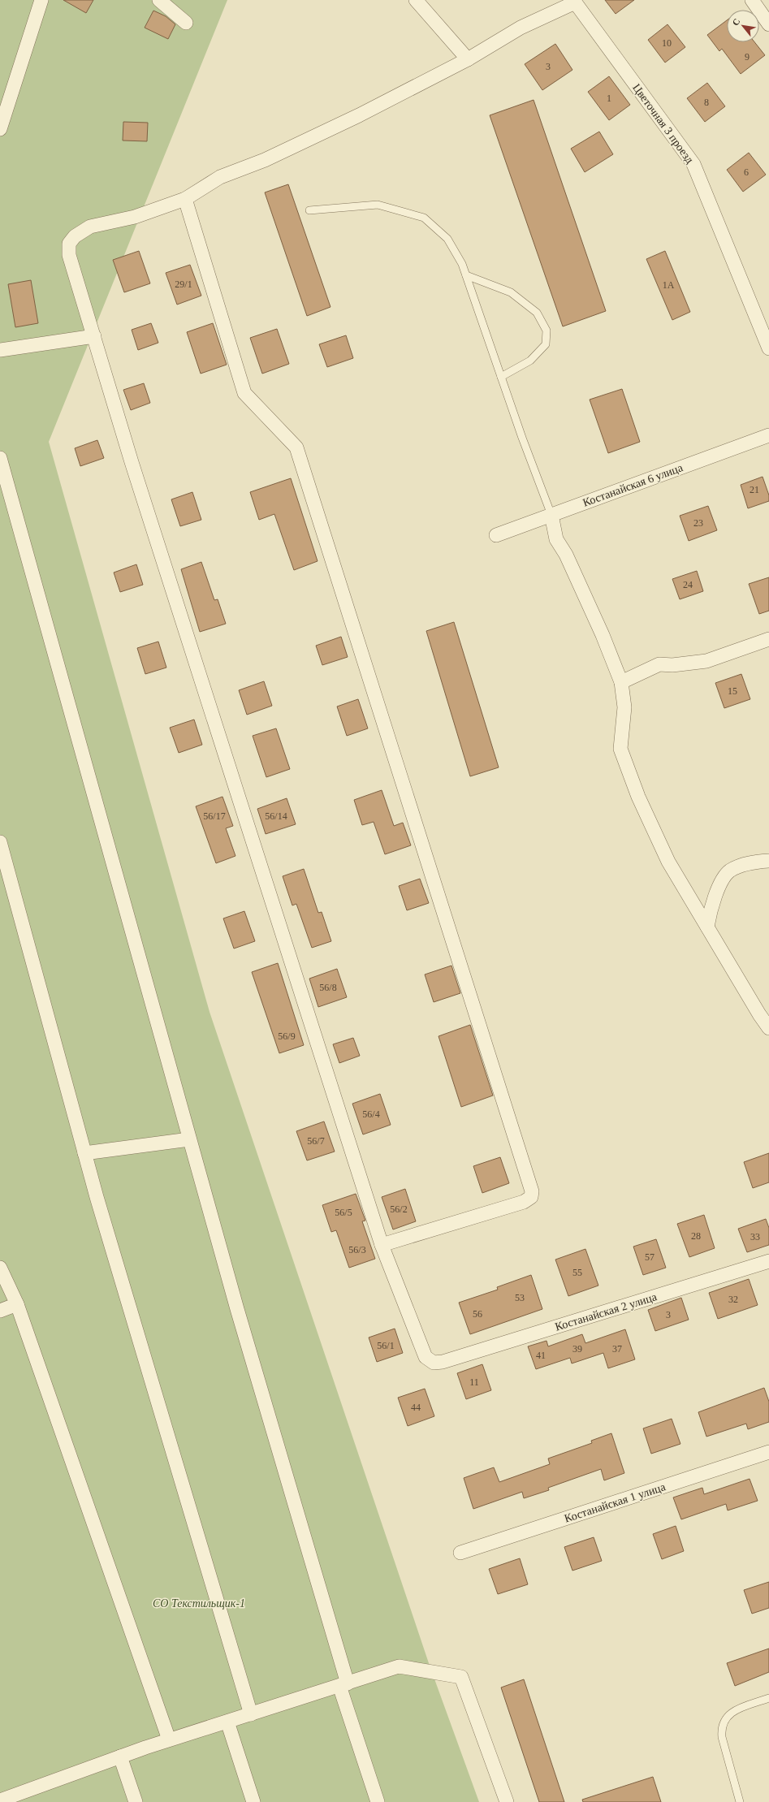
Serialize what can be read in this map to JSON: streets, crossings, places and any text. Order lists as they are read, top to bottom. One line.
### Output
{"streets":{"street":["Цветочная 3 проезд","Костанайская 6 улица","Костанайская 2 улица","Костанайская 1 улица"]},"parks":["СО Текстильщик-1"],"house_numbers":["10","9","3","1","8","6","29/1","1А","21","23","24","15","56/17","56/14","56/8","56/9","56/4","56/7","56/2","56/5","28","33","56/3","57","55","53","32","56","3","56/1","39","37","41","11","44"],"north":"top left"}
